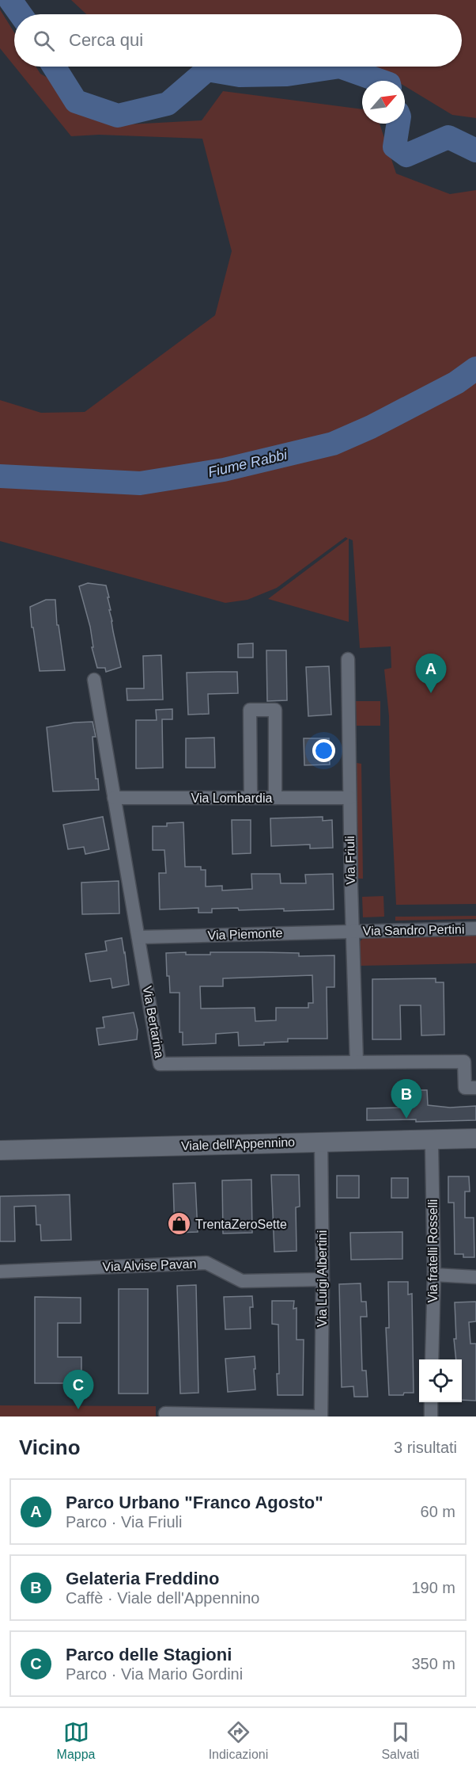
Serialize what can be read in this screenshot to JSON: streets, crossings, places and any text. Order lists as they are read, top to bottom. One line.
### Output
{"streets":{"main road":["Viale dell'Appennino"],"street":["Via Lombardia","Via Friuli","Via Sandro Pertini","Via Piemonte","Via Bertarina","Via fratelli Rosselli","Via Alvise Pavan","Via Luigi Albertini"]},"crossings":[["Via Lombardia","Via Friuli"],["Via Lombardia","Via Bertarina"],["Via Friuli","Via Sandro Pertini"],["Via Friuli","Via Piemonte"],["Via Friuli","Via Bertarina"],["Via Sandro Pertini","Via Piemonte"],["Via Piemonte","Via Bertarina"],["Viale dell'Appennino","Via fratelli Rosselli"],["Viale dell'Appennino","Via Luigi Albertini"],["Via Alvise Pavan","Via Luigi Albertini"]],"water":["Fiume Rabbi"],"places":{"shop":["TrentaZeroSette"]},"north":"top right","page":{"search":"Cerca qui","pins":["A","B","C"],"heading":["Vicino","3 risultati"],"list":[{"mark":"A","name":"Parco Urbano \"Franco Agosto\"","note":"Parco · Via Friuli","value":"60 m"},{"mark":"B","name":"Gelateria Freddino","note":"Caffè · Viale dell'Appennino","value":"190 m"},{"mark":"C","name":"Parco delle Stagioni","note":"Parco · Via Mario Gordini","value":"350 m"}],"nav":["Mappa","Indicazioni","Salvati"]}}
